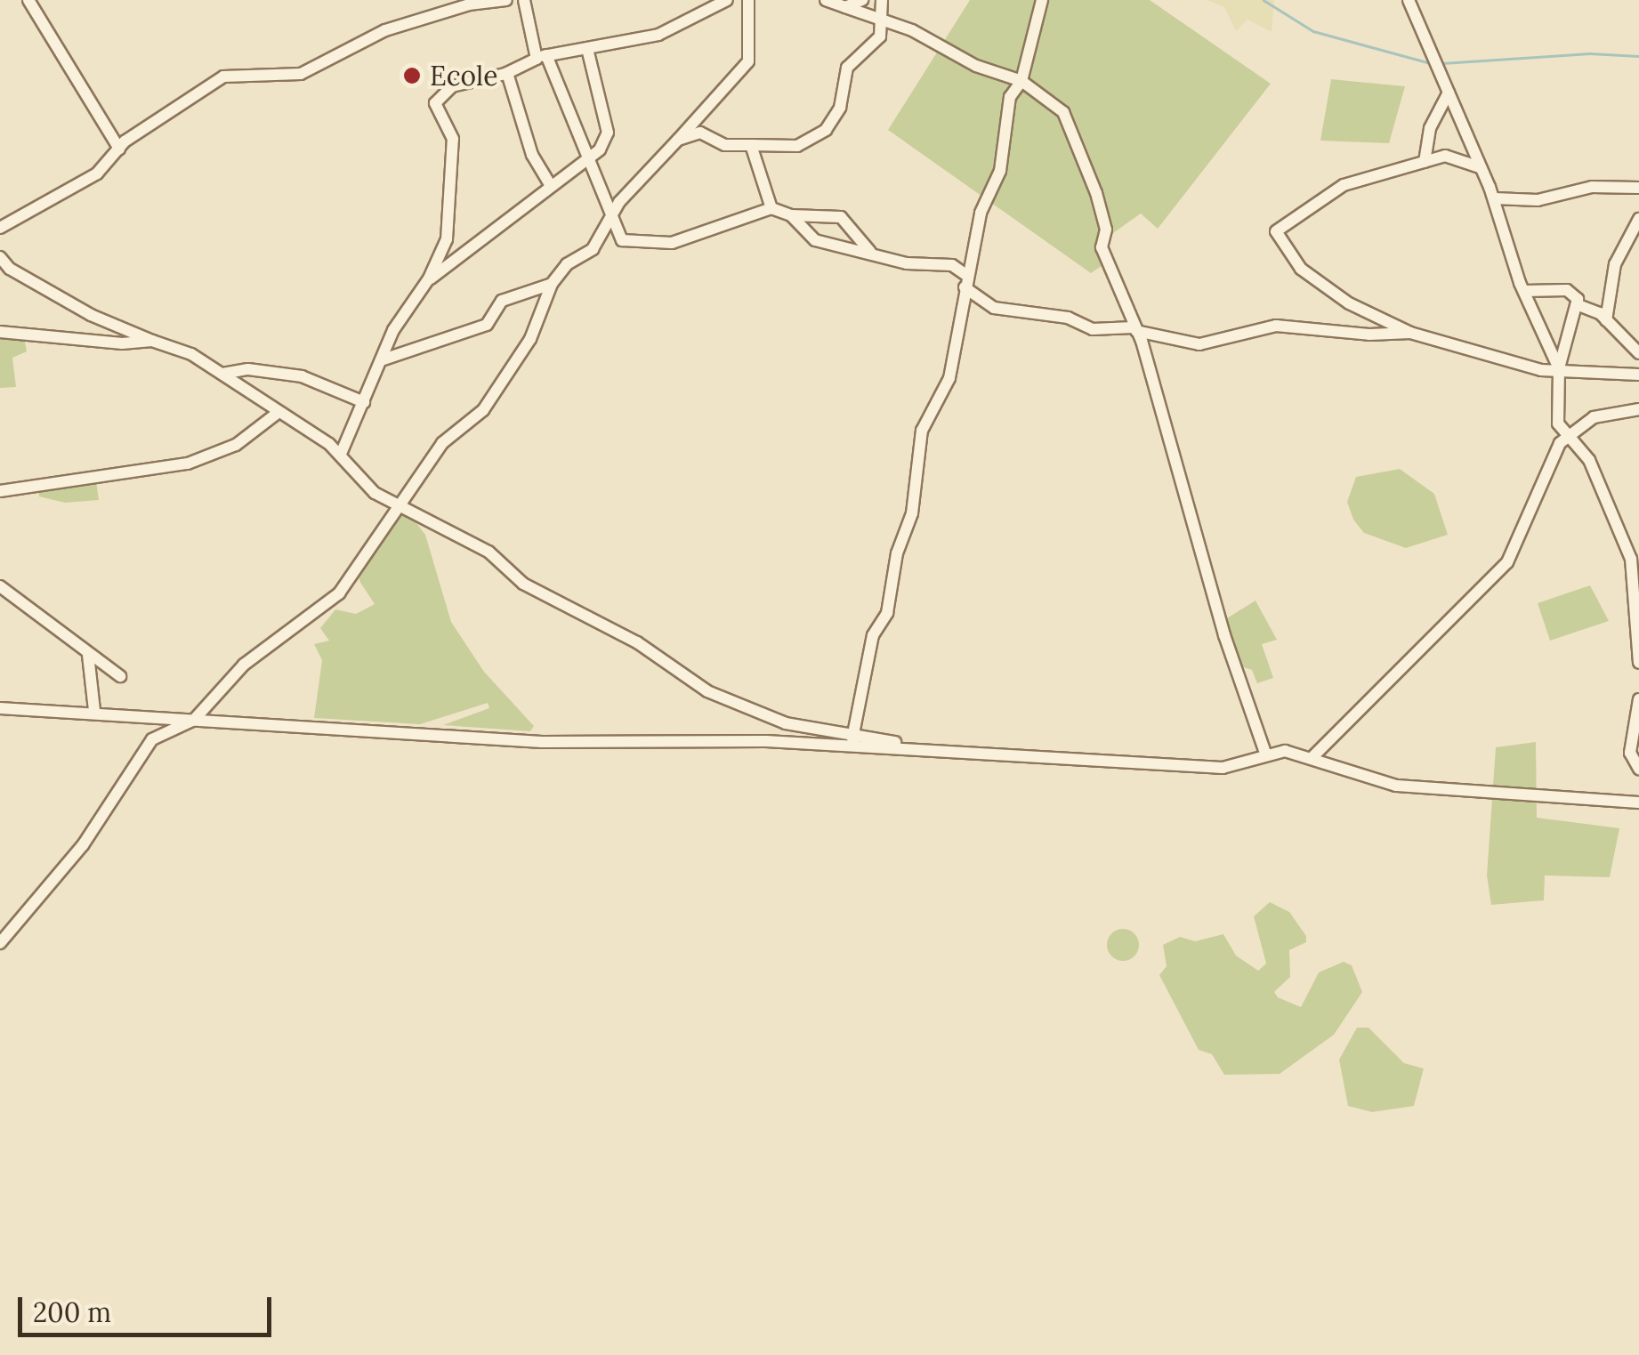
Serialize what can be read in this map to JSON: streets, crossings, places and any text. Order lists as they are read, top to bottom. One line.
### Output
{"places":["Ecole"],"scale_bar":"200 m"}
